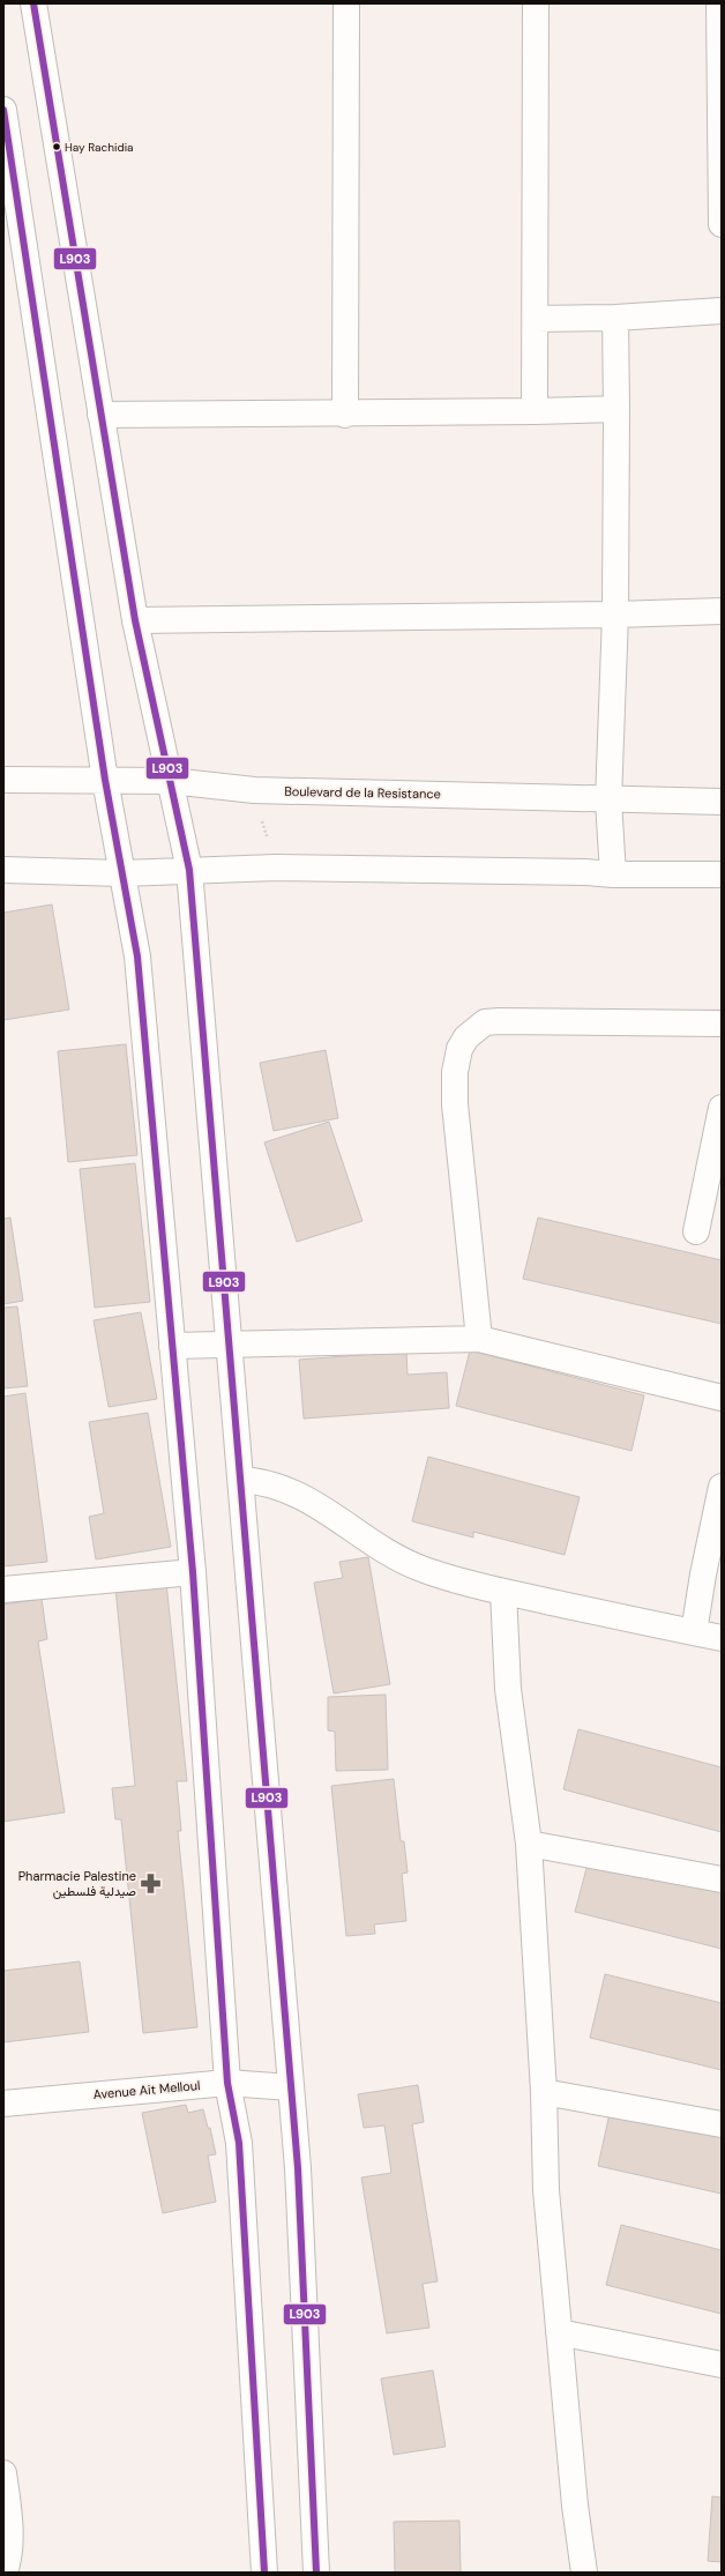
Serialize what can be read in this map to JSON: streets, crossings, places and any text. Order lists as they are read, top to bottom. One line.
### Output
{"streets":{"street":["Boulevard de la Resistance","Avenue Ait Melloul"]},"places":{"other":["Hay Rachidia"],"pharmacy":["Pharmacie Palestine صيدلية فلسطين"]},"lines":["transit line L903"]}
